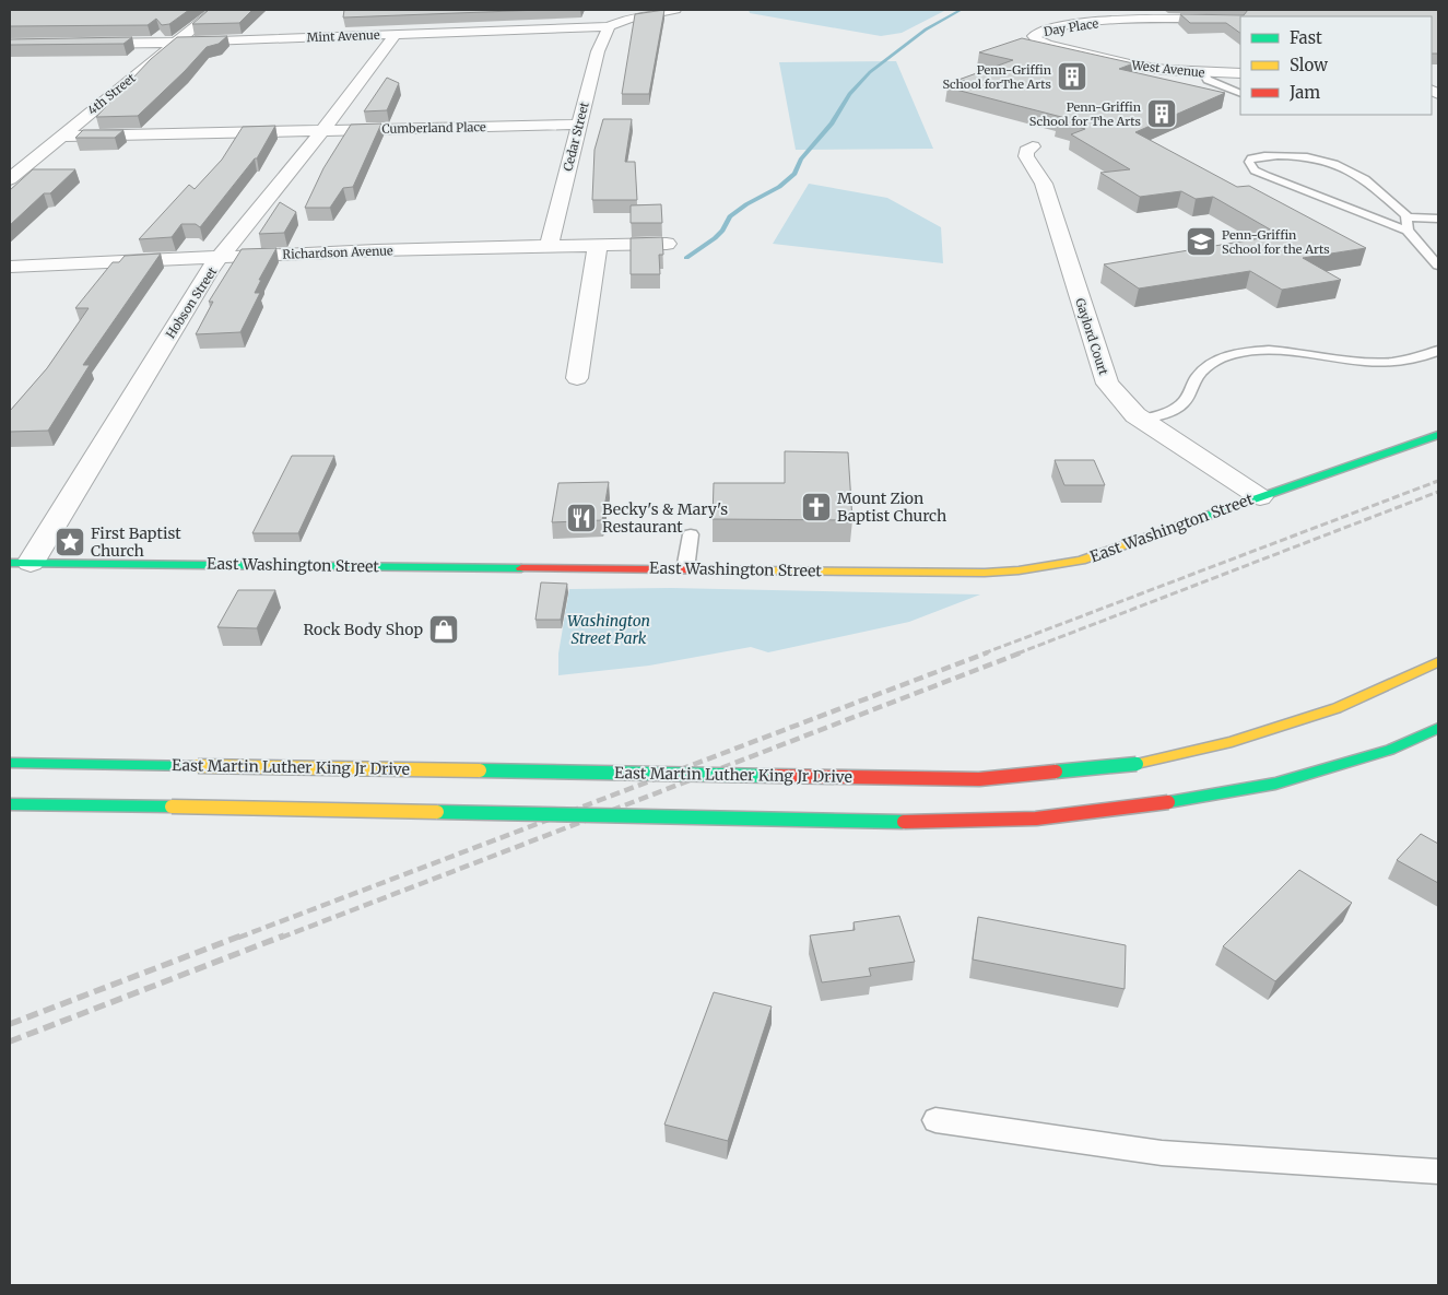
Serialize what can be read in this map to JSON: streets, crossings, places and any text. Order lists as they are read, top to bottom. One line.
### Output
{"streets":{"main road":["East Washington Street","East Martin Luther King Jr Drive"],"street":["Day Place","Mint Avenue","West Avenue","4th Street","Cumberland Place","Cedar Street","Richardson Avenue","Hobson Street","Gaylord Court"]},"crossings":[["Day Place","West Avenue"],["Mint Avenue","4th Street"],["Mint Avenue","Cedar Street"],["Mint Avenue","Hobson Street"],["4th Street","Cumberland Place"],["Cumberland Place","Cedar Street"],["Cumberland Place","Hobson Street"],["Cedar Street","Richardson Avenue"],["Richardson Avenue","Hobson Street"],["Hobson Street","East Washington Street"],["Gaylord Court","East Washington Street"]],"parks":["Washington Street Park"],"places":{"building":["Penn-Griffin School forThe Arts","Penn-Griffin School for The Arts"],"school or university":["Penn-Griffin School for the Arts"],"church":["Mount Zion Baptist Church"],"restaurant":["Becky's & Mary's Restaurant"],"place":["First Baptist Church"],"shop":["Rock Body Shop"]},"legend":["Fast","Slow","Jam"]}
